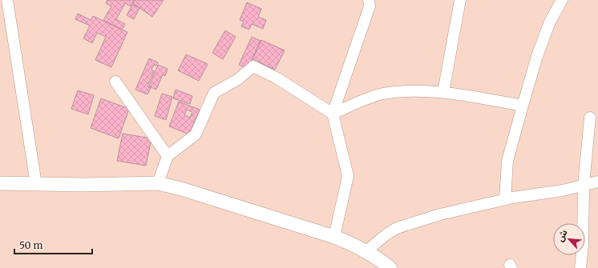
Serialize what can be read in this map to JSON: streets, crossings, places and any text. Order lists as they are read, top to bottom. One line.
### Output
{"scale_bar":"50 m","north":"top left"}
